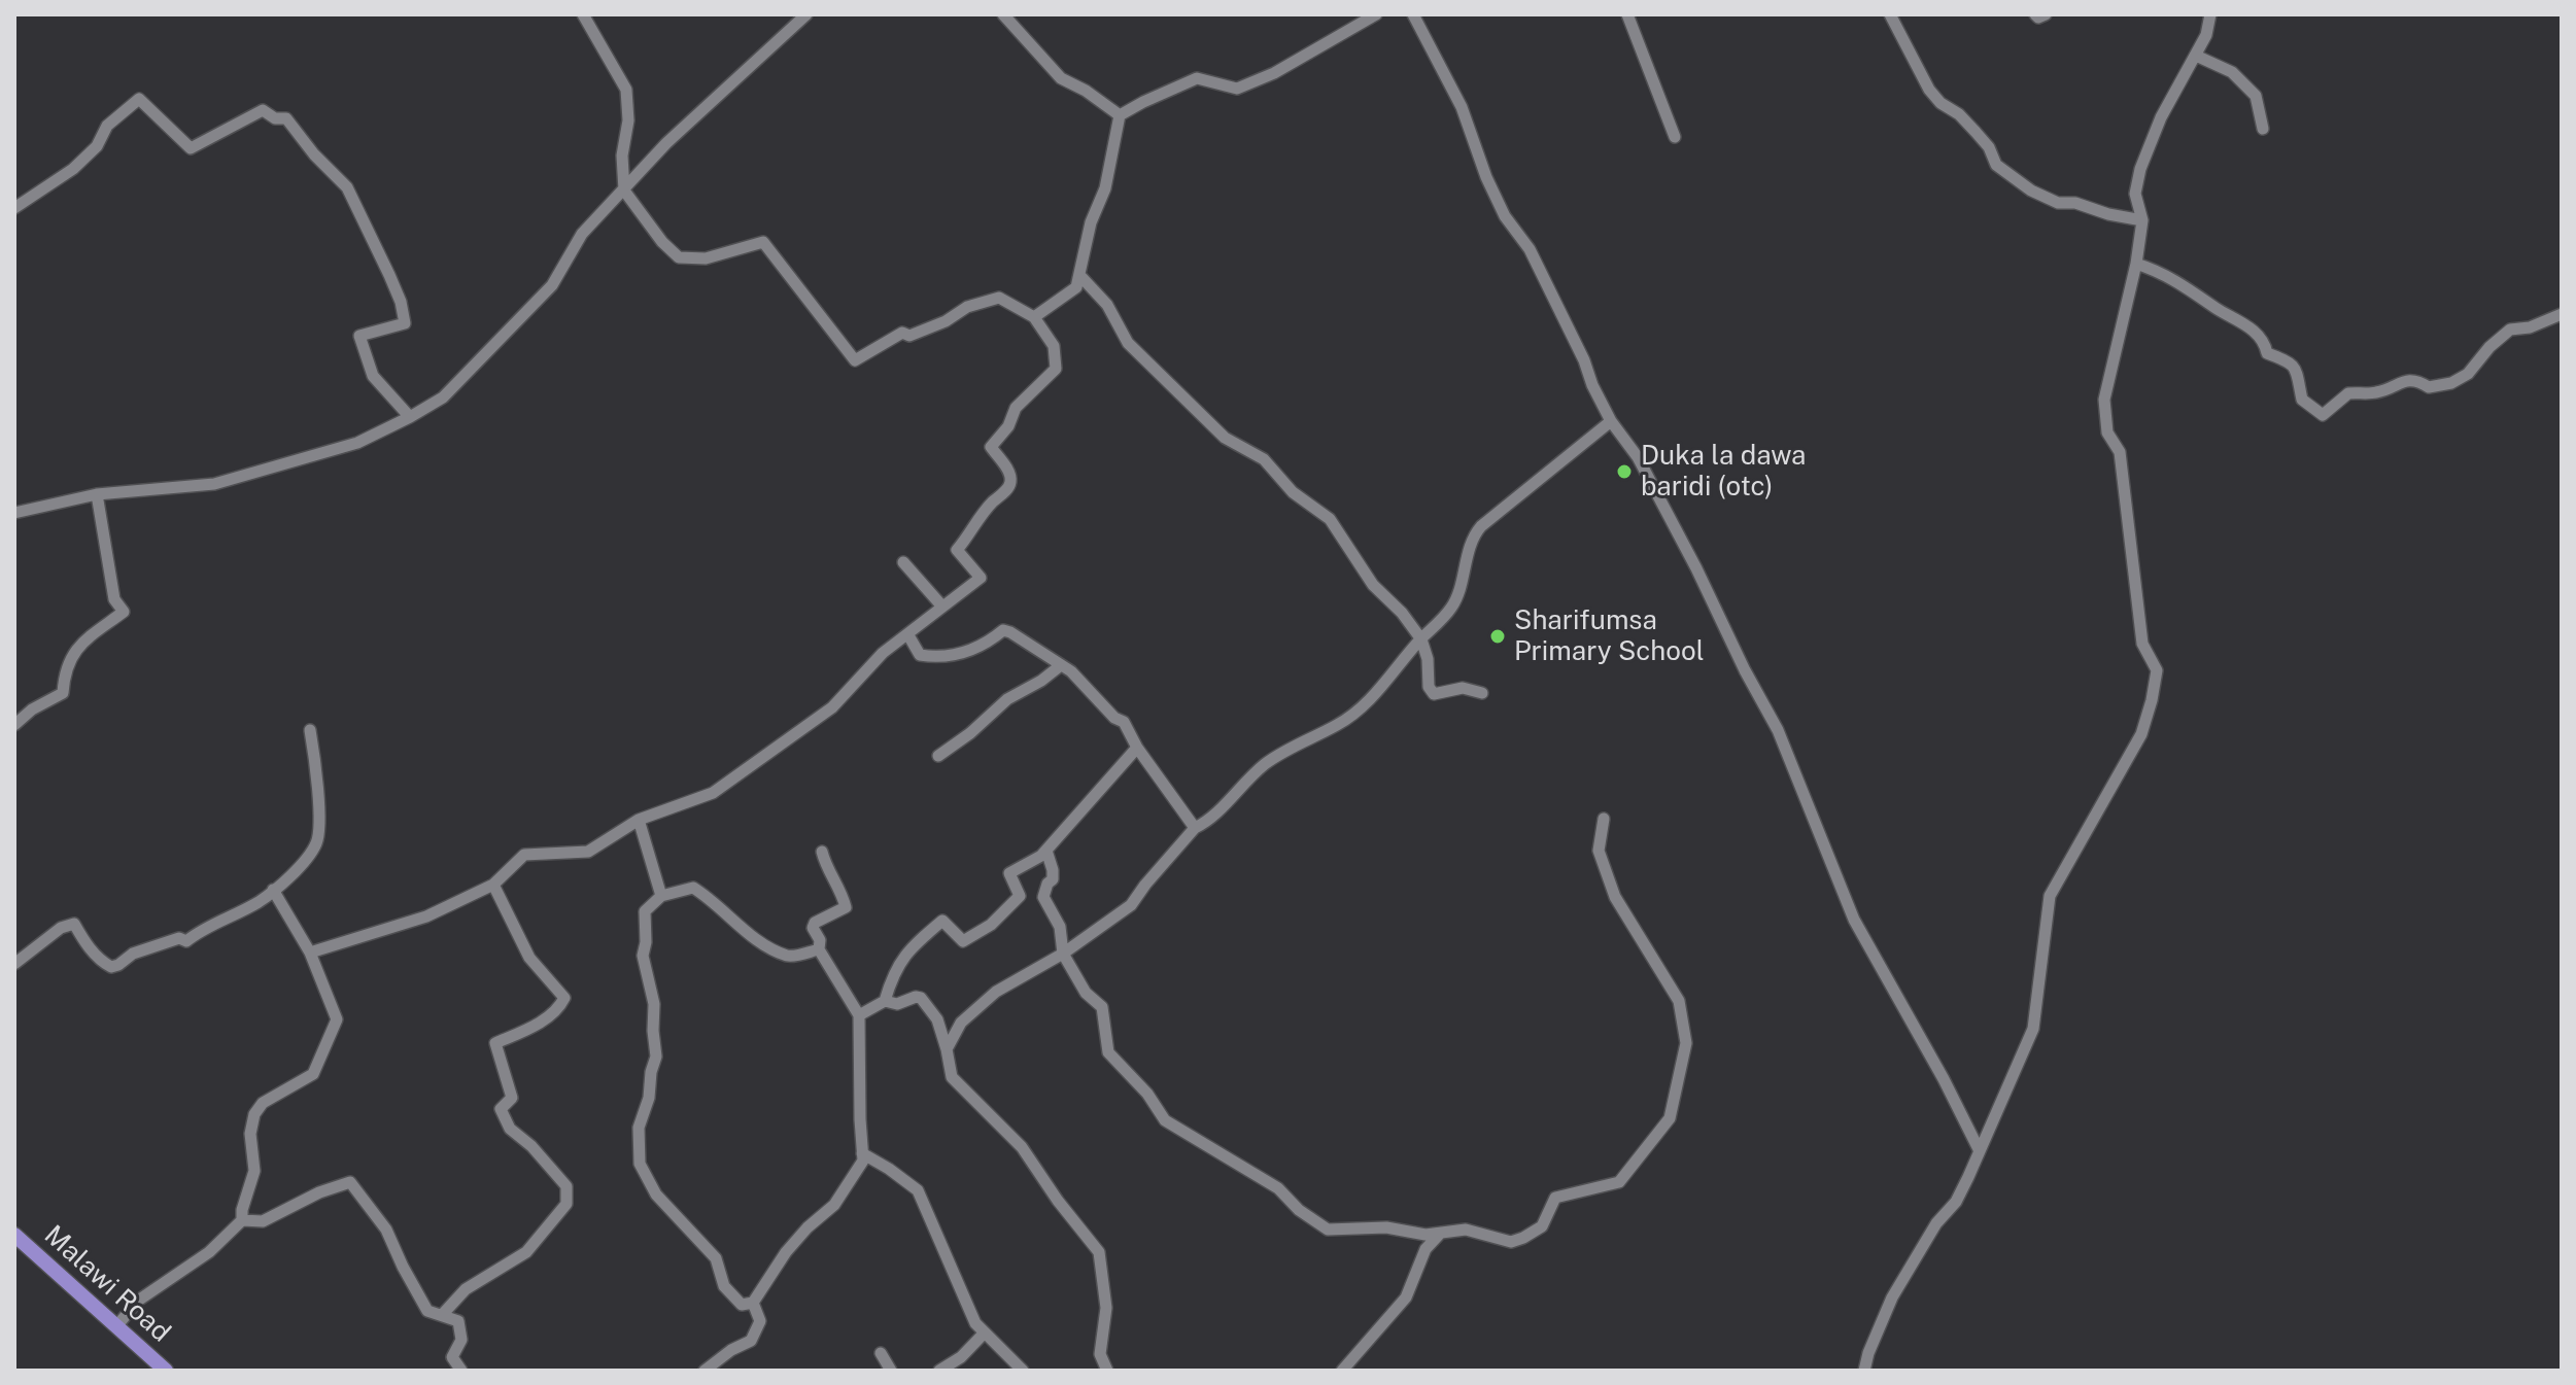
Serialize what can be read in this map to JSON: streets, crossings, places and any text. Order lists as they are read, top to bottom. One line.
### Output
{"streets":{"main road":["Malawi Road"]},"places":["Duka la dawa baridi (otc)","Sharifumsa Primary School"]}
